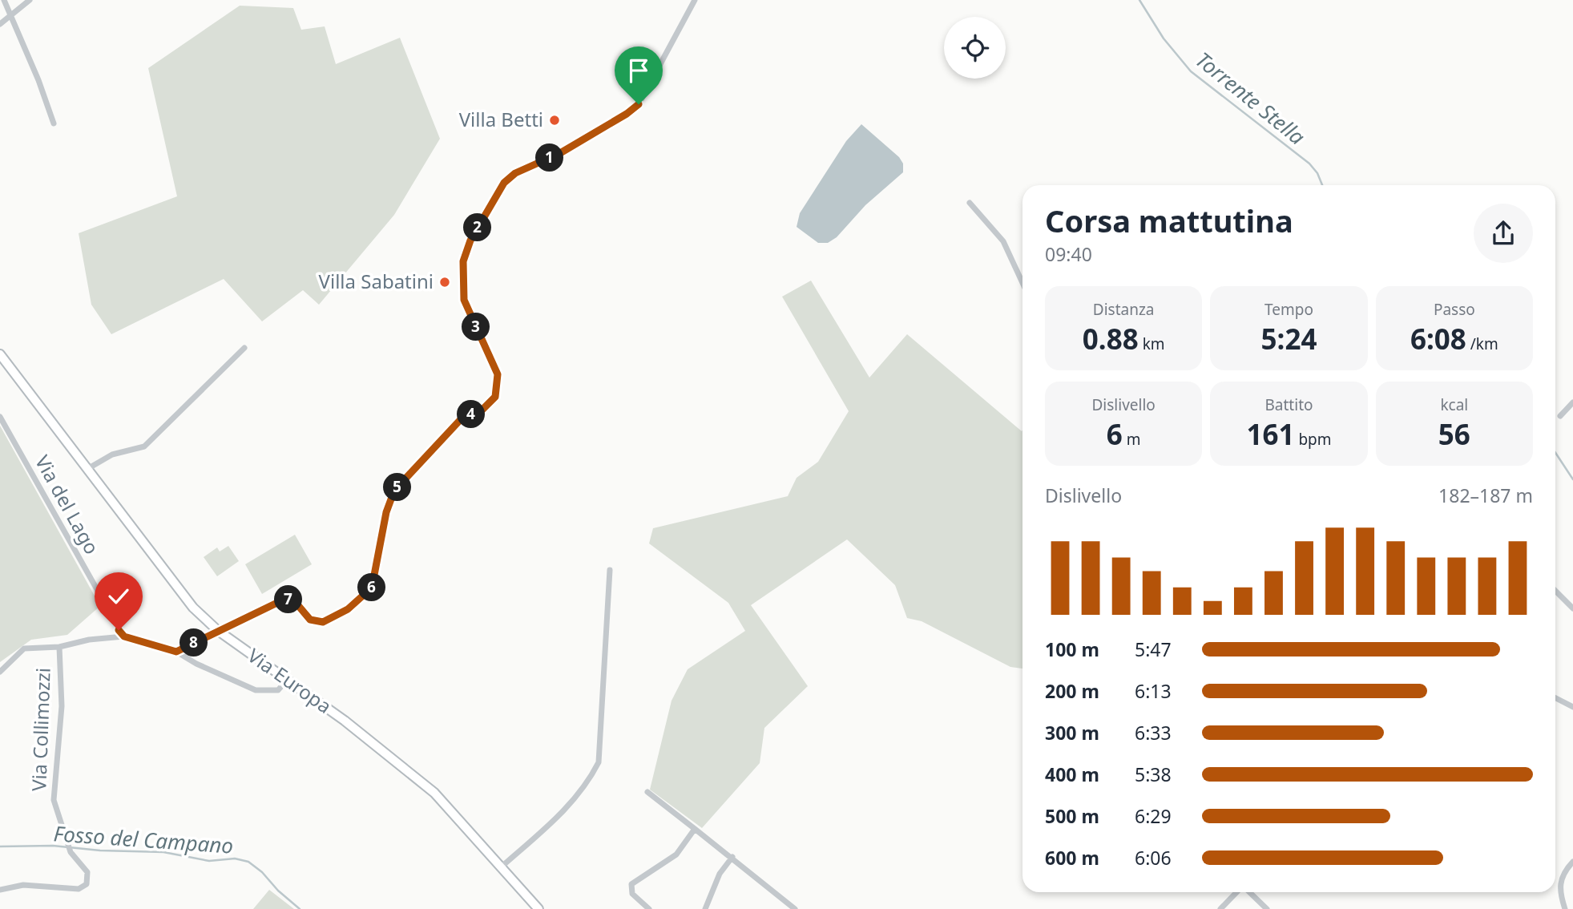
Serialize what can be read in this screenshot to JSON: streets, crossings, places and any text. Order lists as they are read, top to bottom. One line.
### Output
{"streets":{"main road":["Via Europa"],"street":["Via del Lago","Via Collimozzi"]},"water":["Torrente Stella","Fosso del Campano"],"places":["Villa Betti","Villa Sabatini"],"page":{"pins":["1","2","3","4","5","6","7","8"],"heading":["Corsa mattutina","09:40"],"stats":[["Distanza","0.88 km"],["Tempo","5:24"],["Passo","6:08 /km"],["Dislivello","6 m"],["Battito","161 bpm"],["kcal","56"]],"chart":["Dislivello","182–187 m"],"list":[{"name":"100 m","note":"5:47"},{"name":"200 m","note":"6:13"},{"name":"300 m","note":"6:33"},{"name":"400 m","note":"5:38"},{"name":"500 m","note":"6:29"},{"name":"600 m","note":"6:06"}]}}
